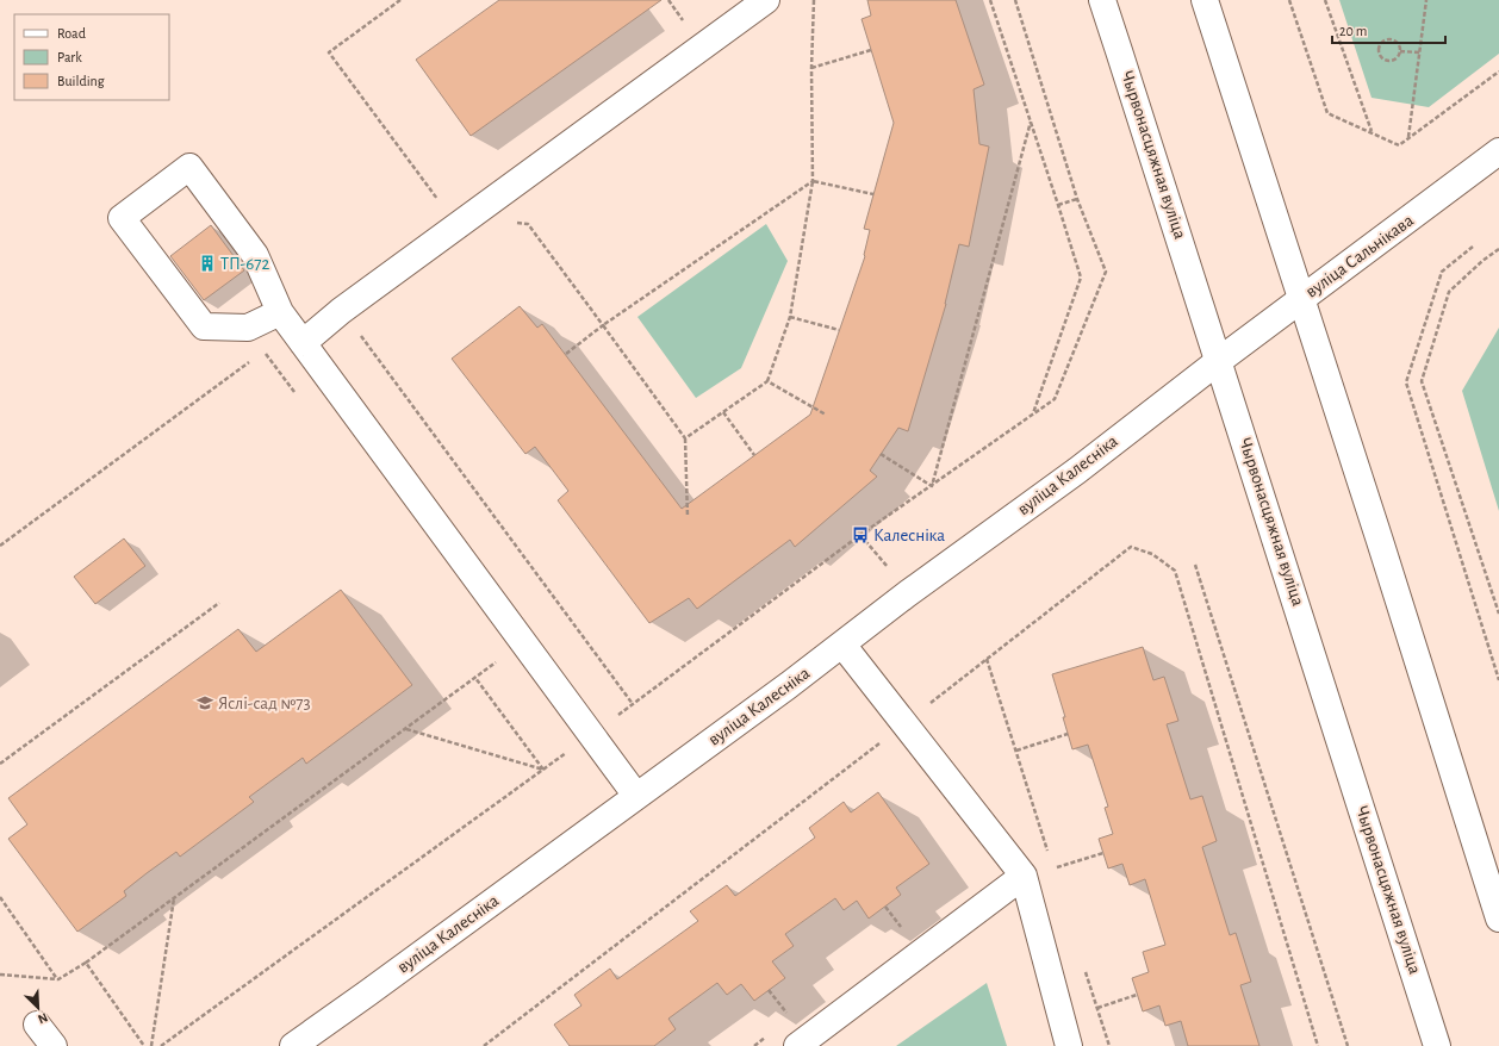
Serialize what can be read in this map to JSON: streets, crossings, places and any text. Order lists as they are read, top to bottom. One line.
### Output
{"streets":{"main road":["Чырвонасцяжная вуліца","вуліца Сальнікава","вуліца Калесніка"]},"crossings":[["Чырвонасцяжная вуліца","вуліца Сальнікава"],["Чырвонасцяжная вуліца","вуліца Калесніка"],["вуліца Сальнікава","вуліца Калесніка"]],"places":{"building":["ТП-672"],"bus stop":["Калесніка"],"school or university":["Яслі-сад №73"]},"legend":["Road","Park","Building"],"scale_bar":"20 m","north":"bottom right"}
